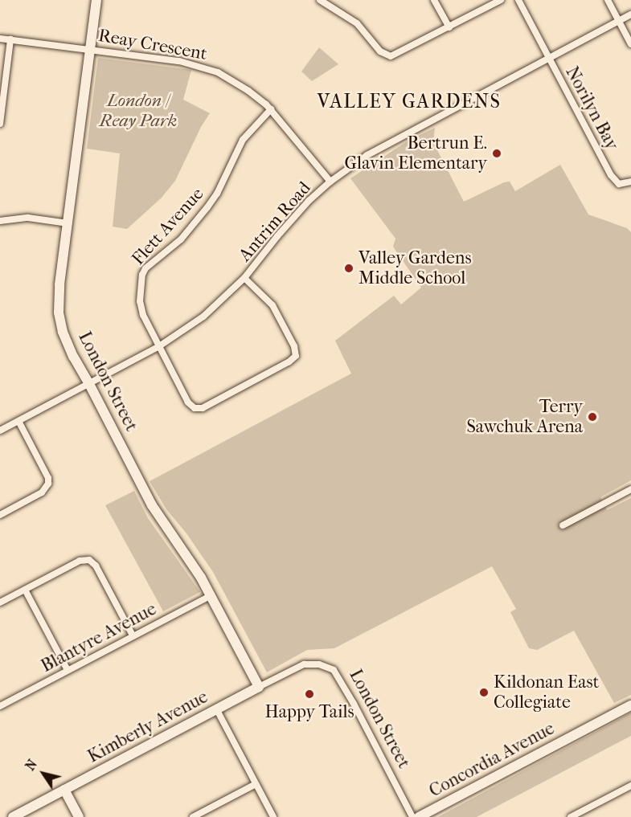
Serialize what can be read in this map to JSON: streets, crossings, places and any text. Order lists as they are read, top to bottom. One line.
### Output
{"streets":{"street":["Reay Crescent","Norilyn Bay","Antrim Road","Flett Avenue","London Street","Blantyre Avenue","Kimberly Avenue","Concordia Avenue"]},"crossings":[["Reay Crescent","Antrim Road"],["Reay Crescent","Flett Avenue"],["Reay Crescent","London Street"],["Norilyn Bay","Antrim Road"],["Antrim Road","Flett Avenue"],["Antrim Road","London Street"],["London Street","Blantyre Avenue"],["London Street","Kimberly Avenue"]],"districts":["VALLEY GARDENS"],"parks":["London / Reay Park"],"places":["Bertrun E. Glavin Elementary","Valley Gardens Middle School","Terry Sawchuk Arena","Kildonan East Collegiate","Happy Tails"],"north":"top left"}
